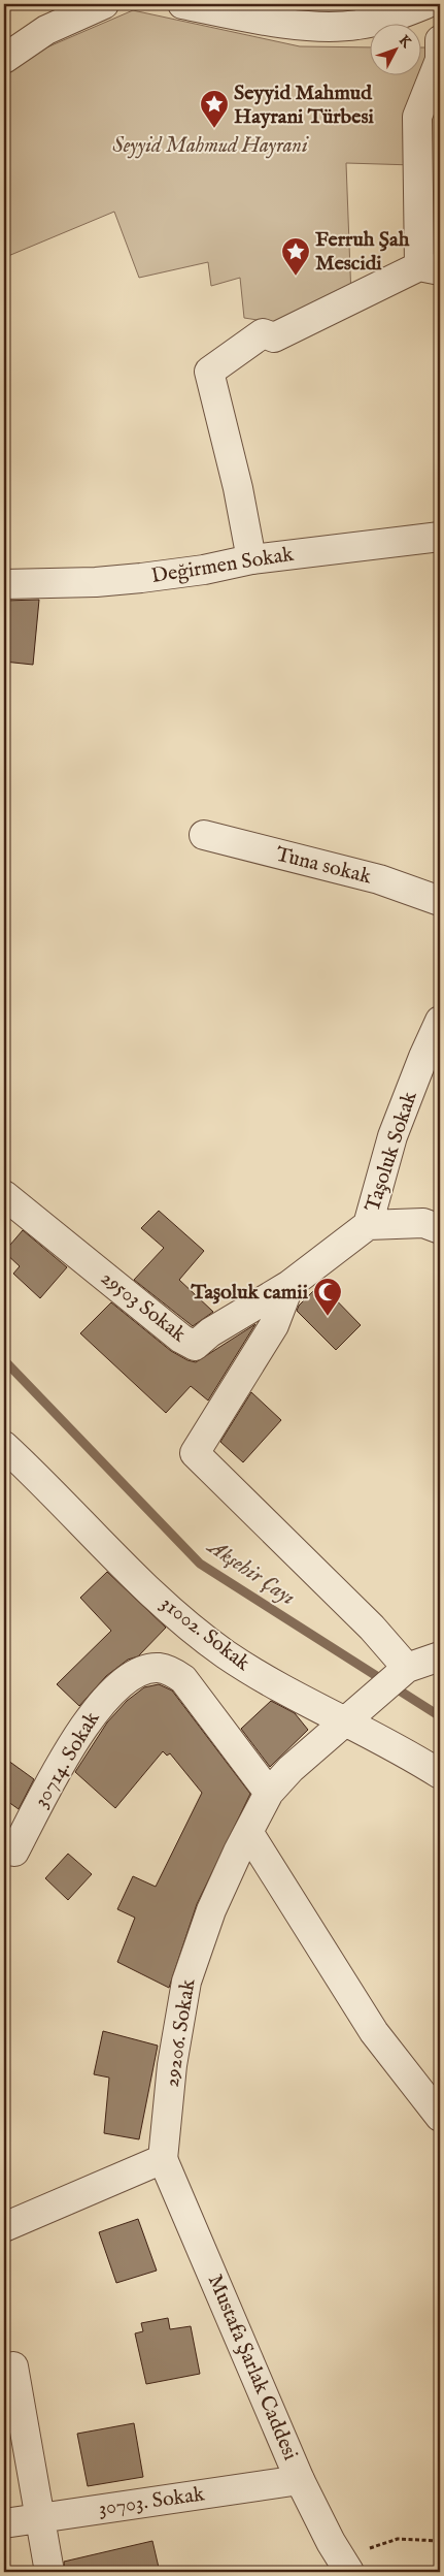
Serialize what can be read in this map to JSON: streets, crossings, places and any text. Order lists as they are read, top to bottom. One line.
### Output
{"streets":{"street":["Değirmen Sokak","Tuna sokak","Taşoluk Sokak","29503 Sokak","31002. Sokak","30714. Sokak","29206. Sokak","Mustafa Şarlak Caddesi","30703. Sokak"]},"crossings":[["31002. Sokak","29206. Sokak"],["30714. Sokak","29206. Sokak"],["29206. Sokak","Mustafa Şarlak Caddesi"],["Mustafa Şarlak Caddesi","30703. Sokak"]],"water":["Akşehir Çayı"],"parks":["Seyyid Mahmud Hayrani"],"places":{"place":["Seyyid Mahmud Hayrani Türbesi","Ferruh Şah Mescidi"],"mosque":["Taşoluk camii"]},"north":"top right"}
